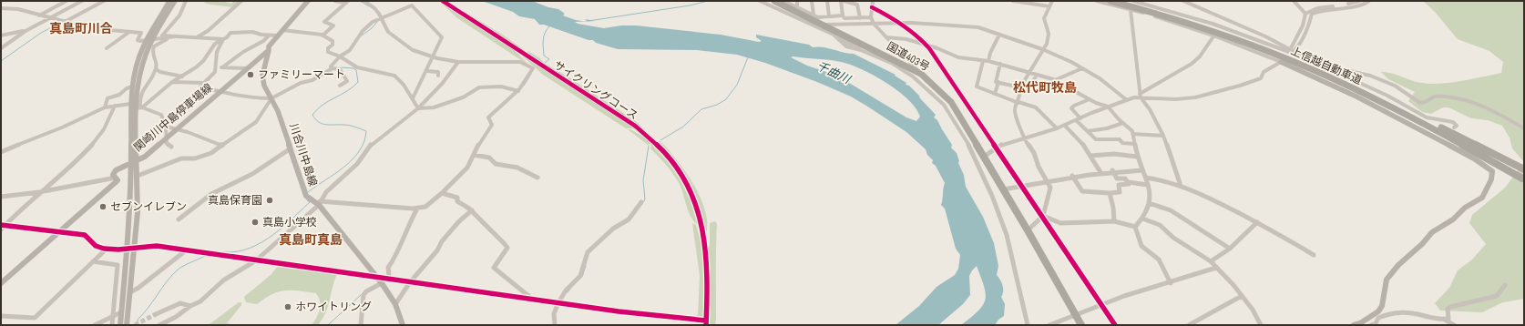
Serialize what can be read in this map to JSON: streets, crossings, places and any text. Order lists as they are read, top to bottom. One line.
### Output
{"streets":{"highway":["国道403号","上信越自動車道"],"main road":["関崎川中島停車場線","川合川中島線"],"cycle path":["サイクリングコース"]},"crossings":[["関崎川中島停車場線","川合川中島線"]],"districts":["真島町川合","松代町牧島","真島町真島"],"water":["千曲川"],"places":["ファミリーマート","真島保育園","セブンイレブン","真島小学校","ホワイトリング"]}
